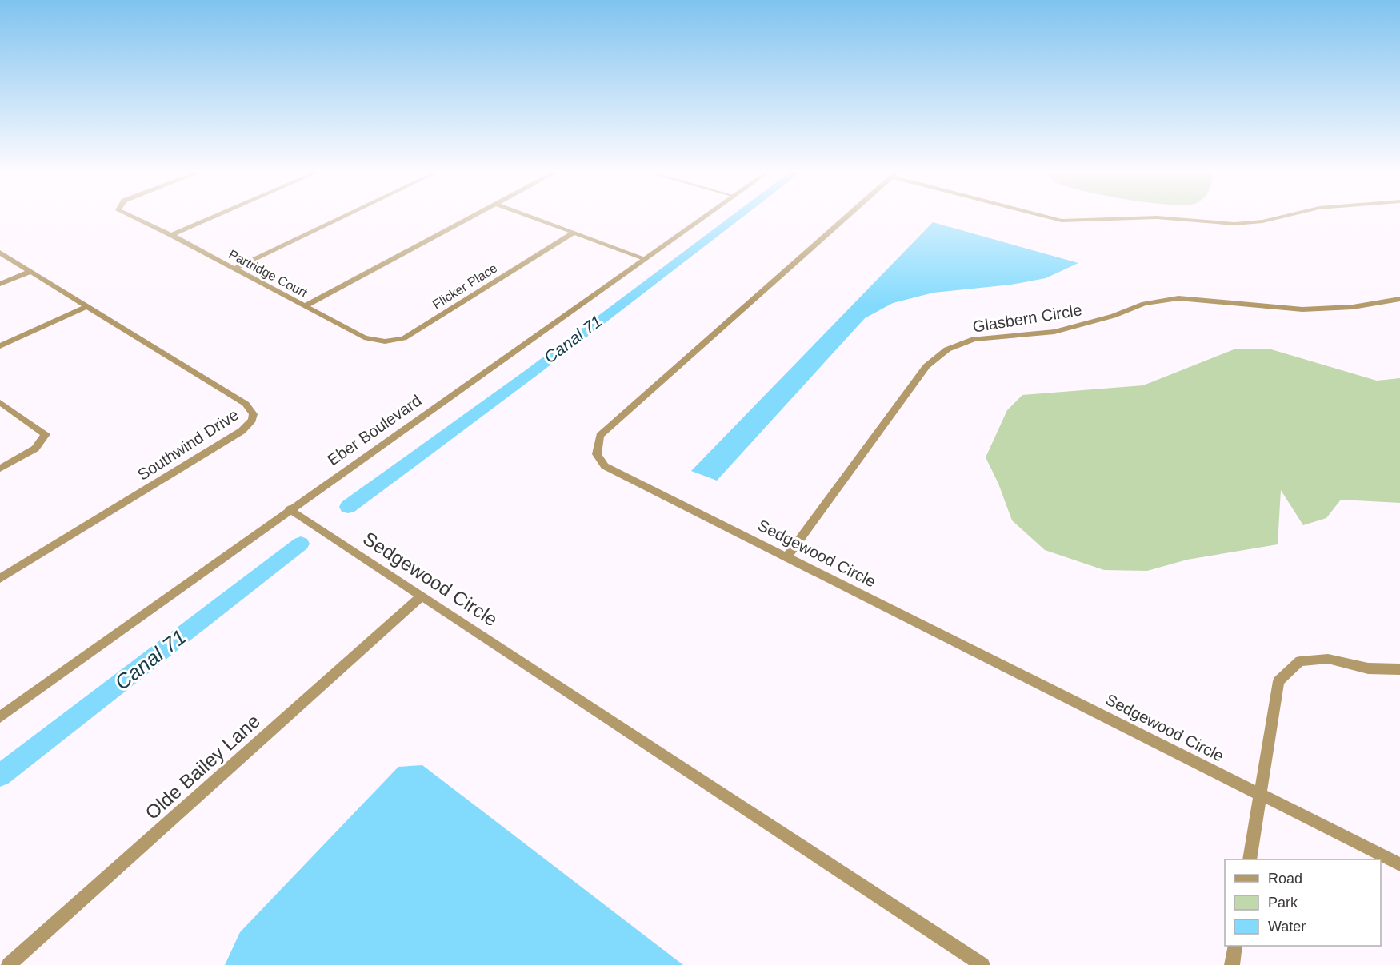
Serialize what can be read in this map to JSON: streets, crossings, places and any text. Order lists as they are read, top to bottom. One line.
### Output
{"streets":{"street":["Partridge Court","Flicker Place","Glasbern Circle","Eber Boulevard","Southwind Drive","Sedgewood Circle","Olde Bailey Lane"]},"crossings":[["Partridge Court","Flicker Place"],["Glasbern Circle","Sedgewood Circle"],["Eber Boulevard","Sedgewood Circle"],["Sedgewood Circle","Olde Bailey Lane"]],"water":["Canal 71"],"legend":["Road","Park","Water"]}
